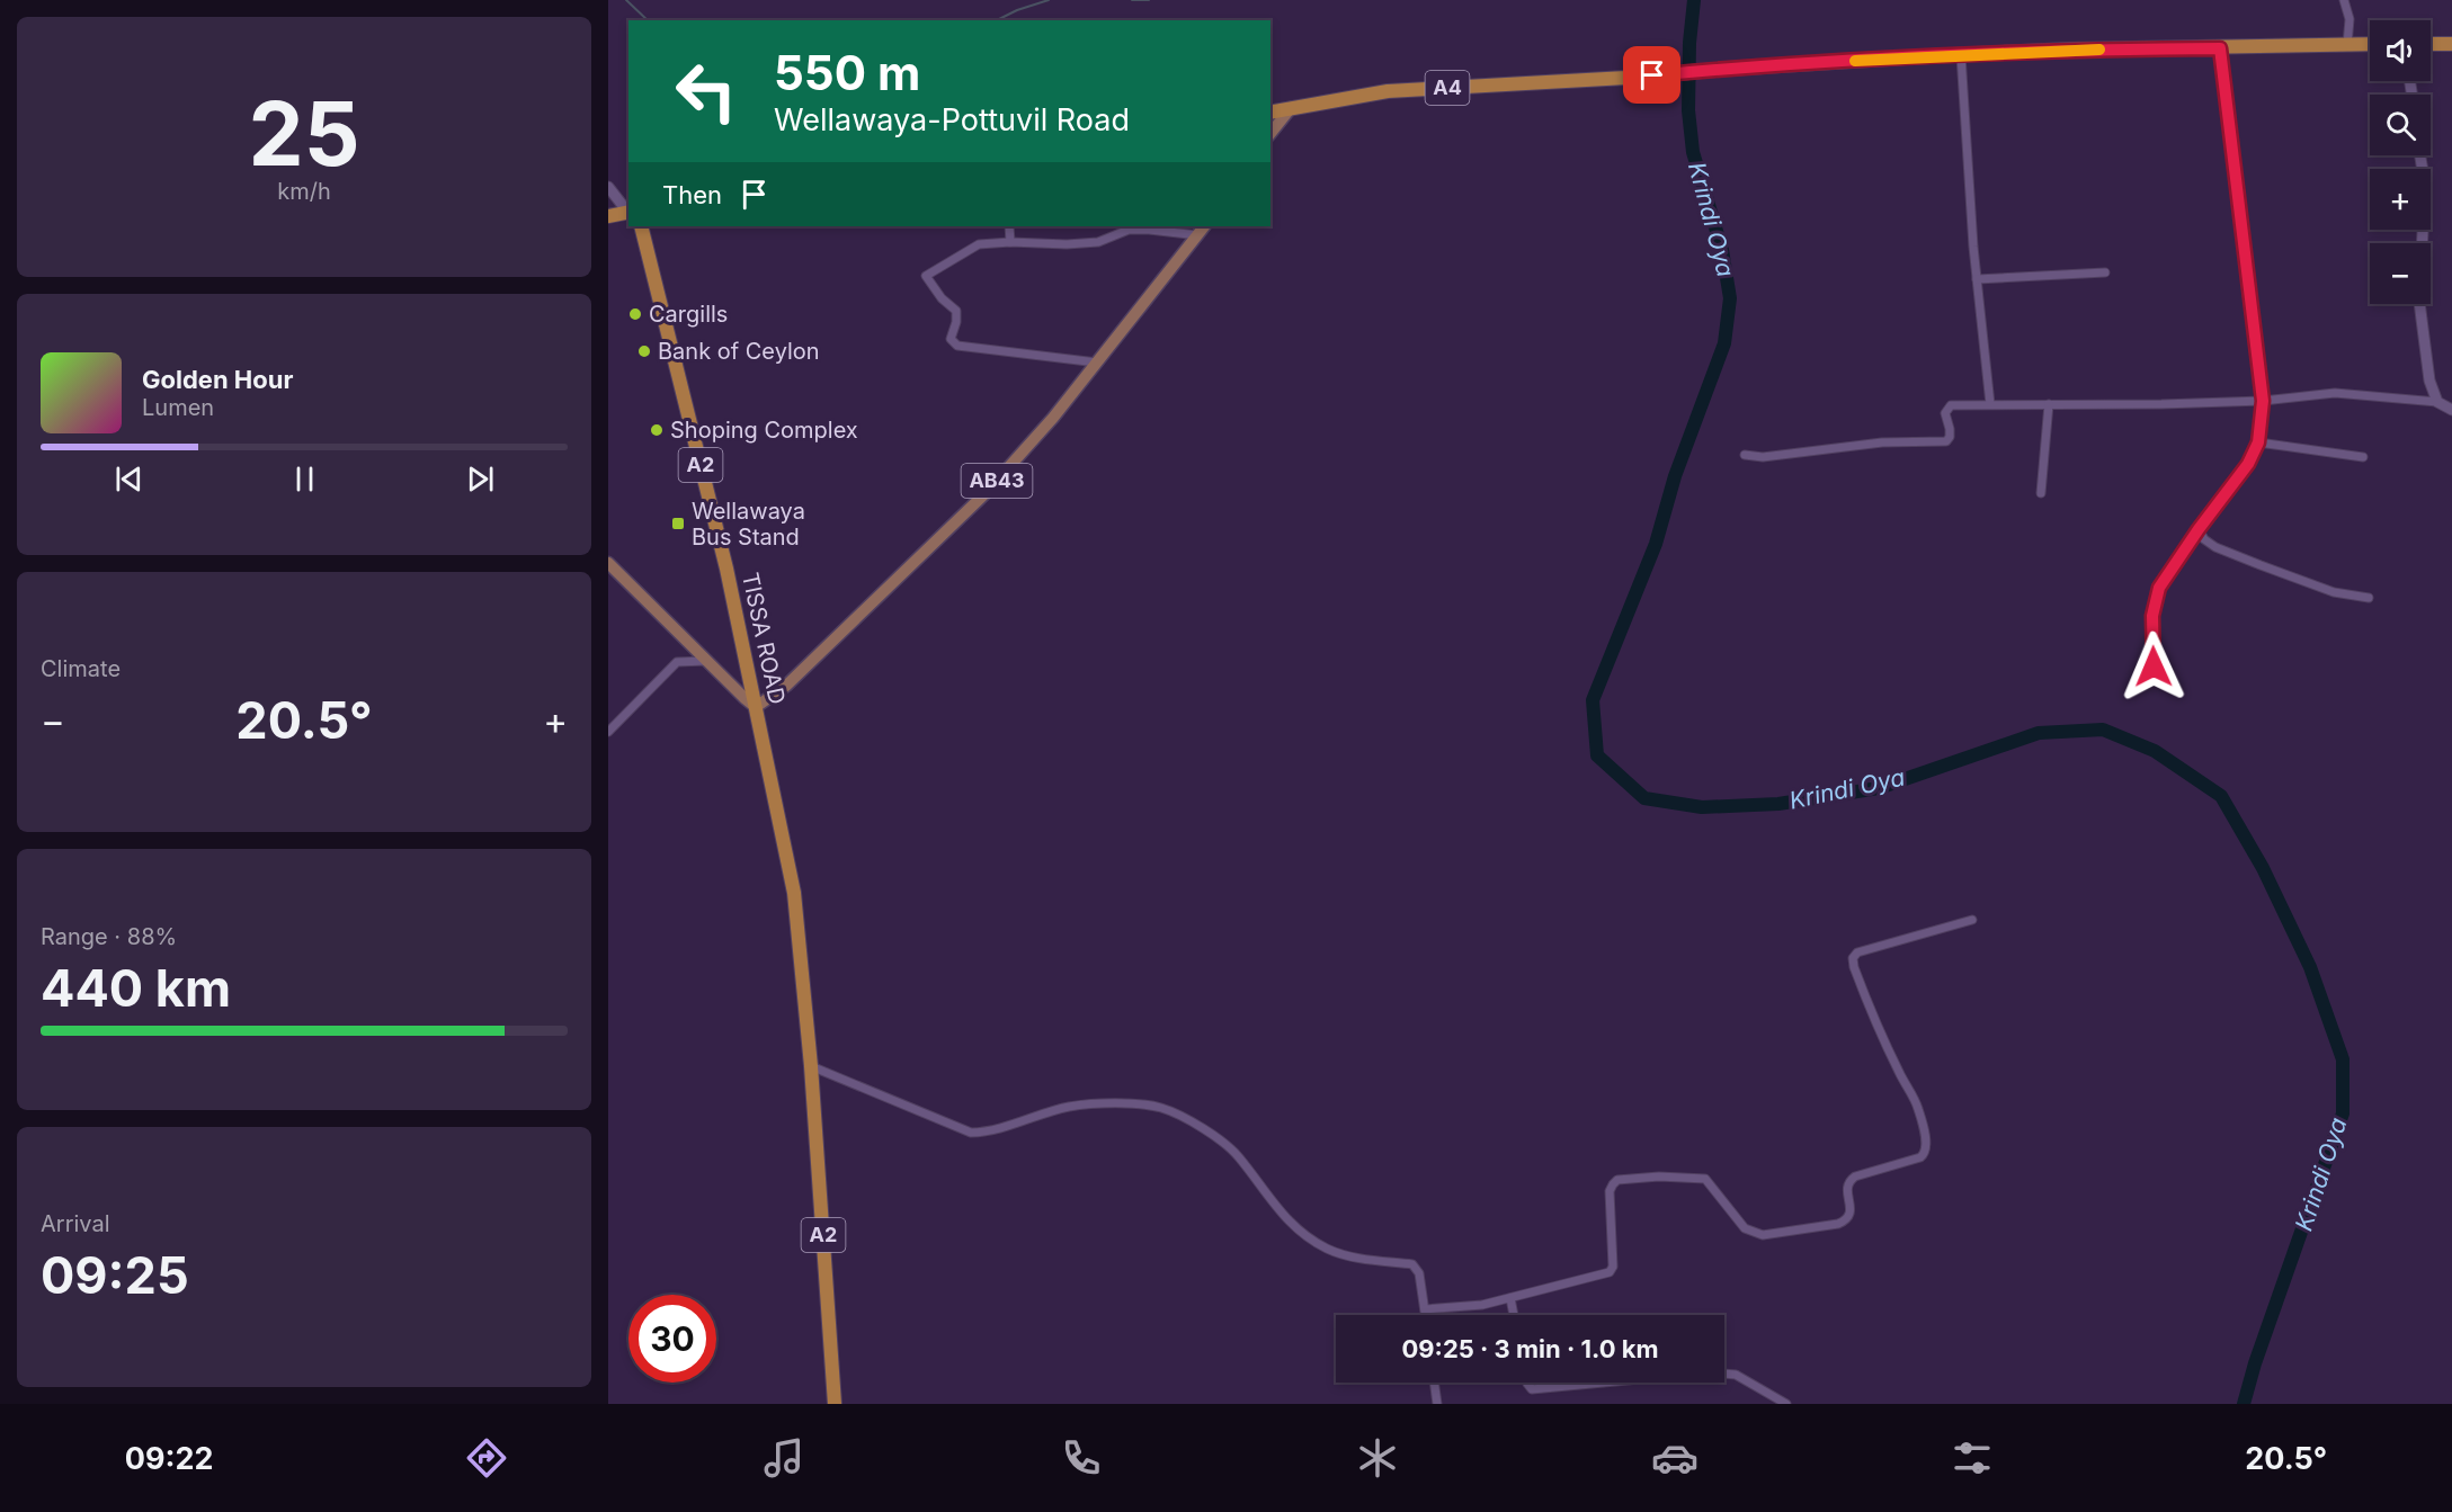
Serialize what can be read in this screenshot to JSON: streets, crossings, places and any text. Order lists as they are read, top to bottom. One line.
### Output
{"streets":{"highway":["A4","A2","TISSA ROAD"],"main road":["AB43"]},"crossings":[["A2","TISSA ROAD"],["AB43","TISSA ROAD"]],"water":["Krindi Oya"],"places":{"other":["Cargills","Bank of Ceylon","Shoping Complex"],"transit":["Wellawaya Bus Stand"]},"page":{"tile":[["25","km/h"],"Climate",["Range · 88%","440 km"],["Arrival","09:25"]],"map_buttons":["+","−"],"turn":["550 m","Wellawaya-Pottuvil Road"],"then":"Then","song":["Golden Hour","Lumen"],"heat":["−","20.5°","+"],"limit":"30","trip":"09:25 · 3 min · 1.0 km","tabs":["09:22","20.5°"]}}
